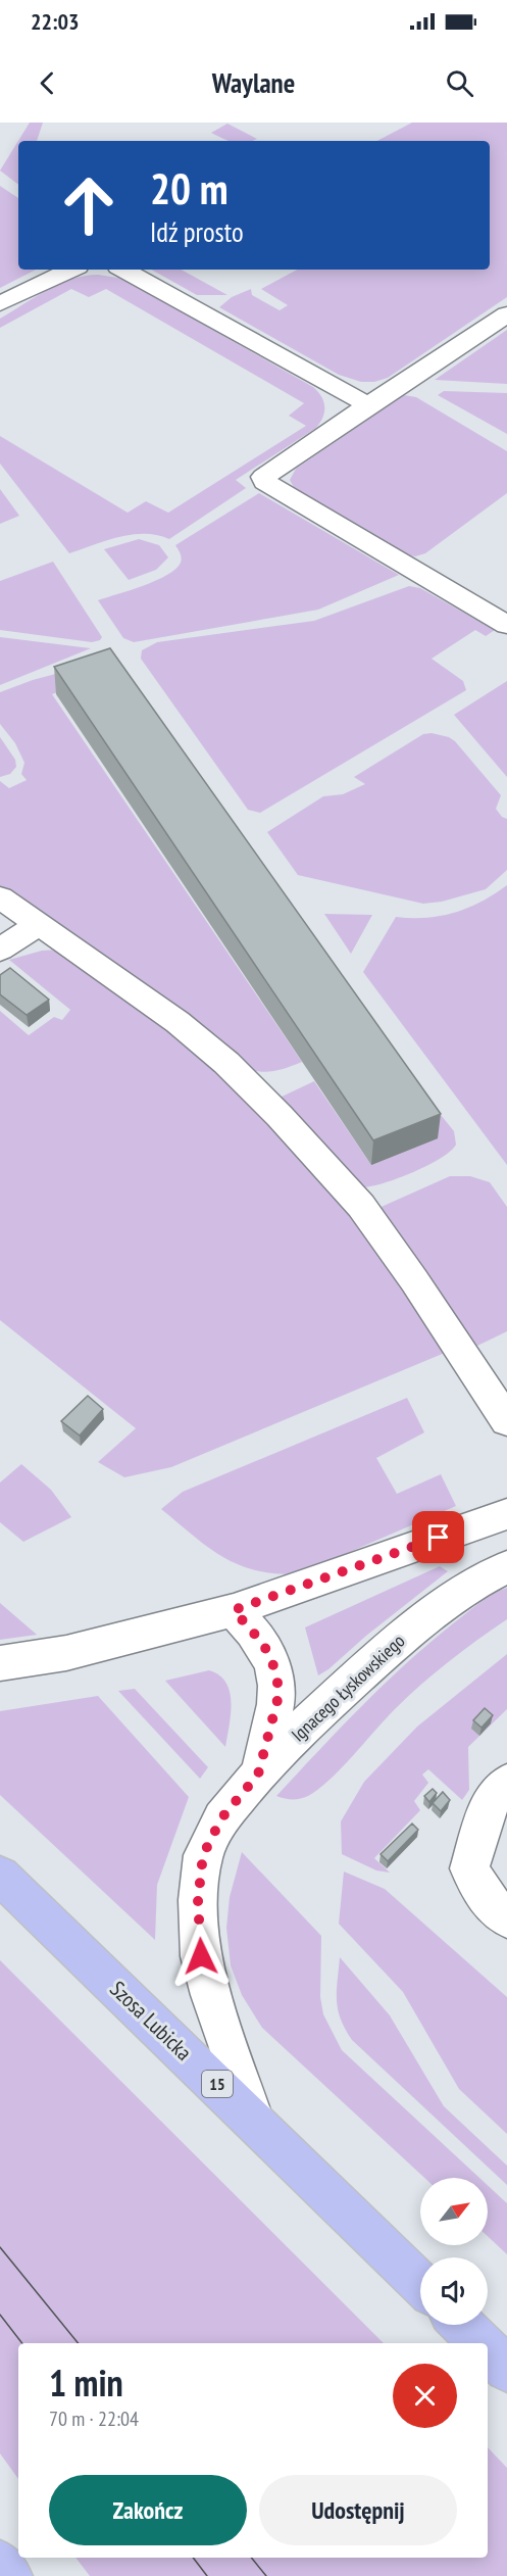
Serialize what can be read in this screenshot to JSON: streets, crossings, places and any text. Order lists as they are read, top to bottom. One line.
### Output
{"streets":{"main road":["Szosa Lubicka","15"],"street":["Ignacego Łyskowskiego"]},"crossings":[["Ignacego Łyskowskiego","Szosa Lubicka"]],"north":"top right","page":{"status":"22:03","header":"Waylane","turn":["20 m","Idź prosto"],"heading":["1 min","70 m · 22:04"],"buttons":["Zakończ","Udostępnij"]}}
